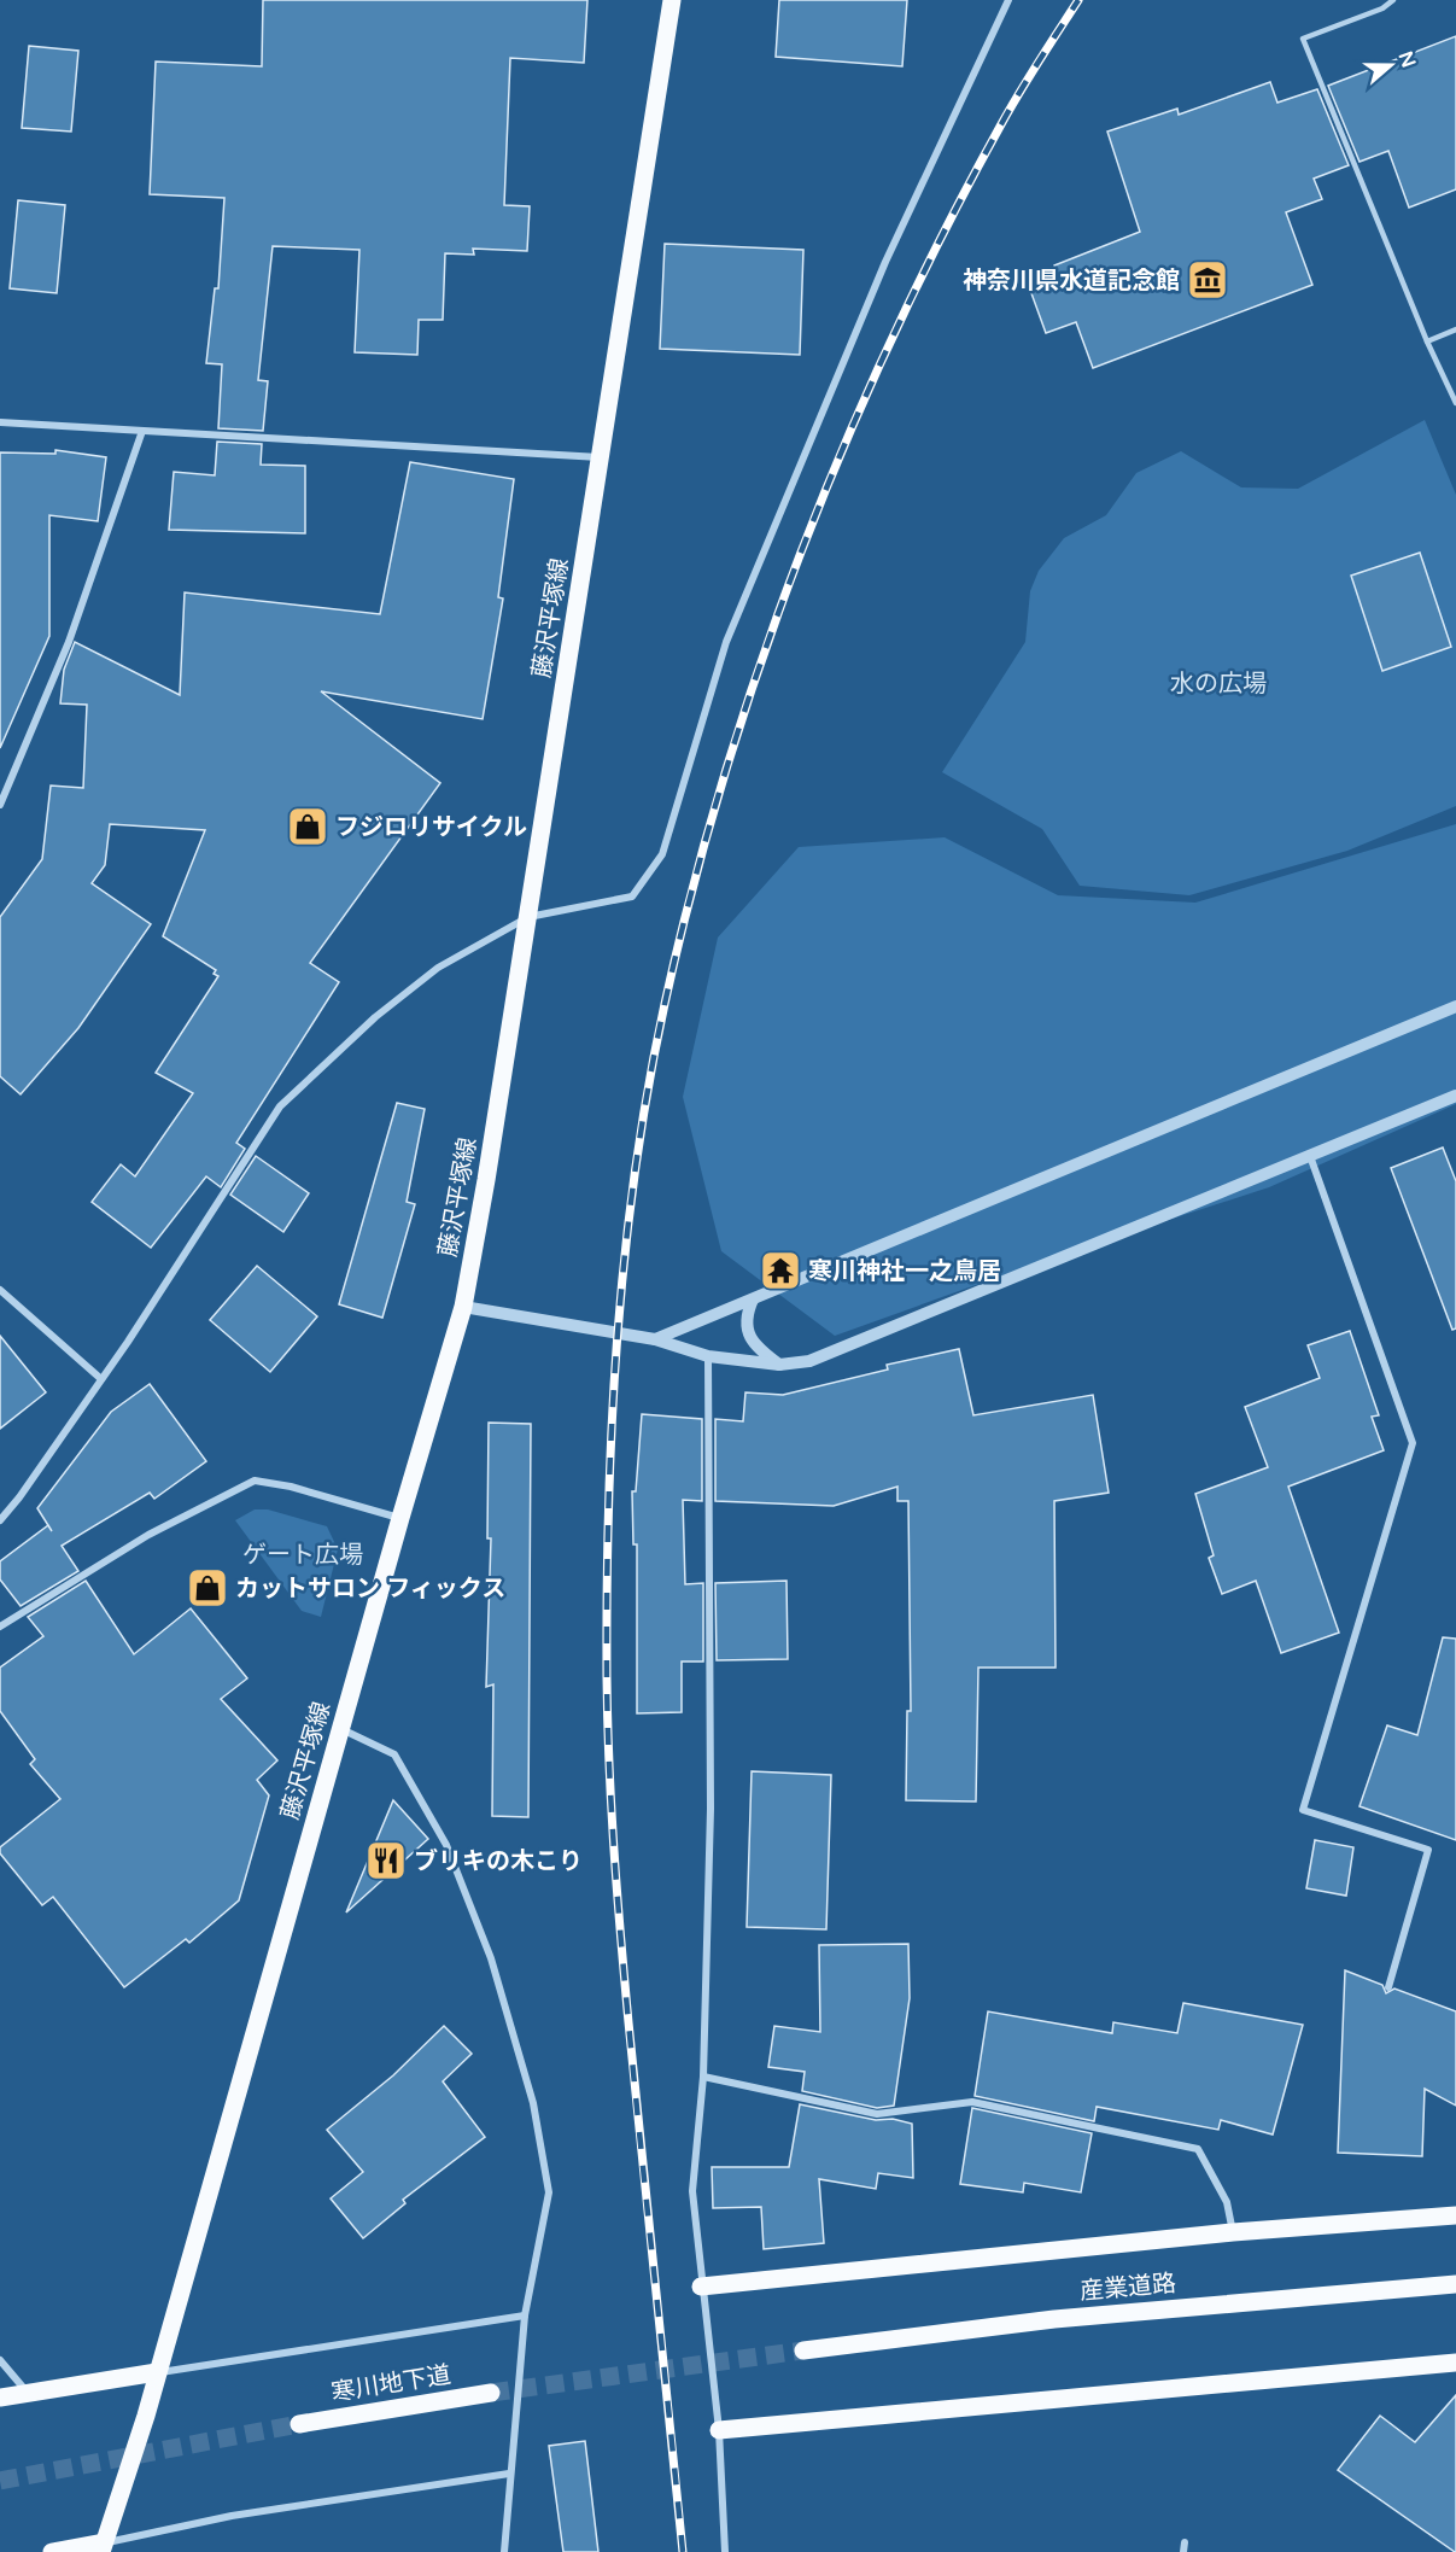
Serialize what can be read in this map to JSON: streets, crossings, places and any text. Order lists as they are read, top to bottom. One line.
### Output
{"streets":{"main road":["藤沢平塚線","産業道路","寒川地下道"]},"parks":["水の広場","ゲート広場"],"places":{"museum":["神奈川県水道記念館"],"shop":["フジロリサイクル","カットサロン フィックス"],"temple":["寒川神社一之鳥居"],"restaurant":["ブリキの木こり"]},"north":"right"}
